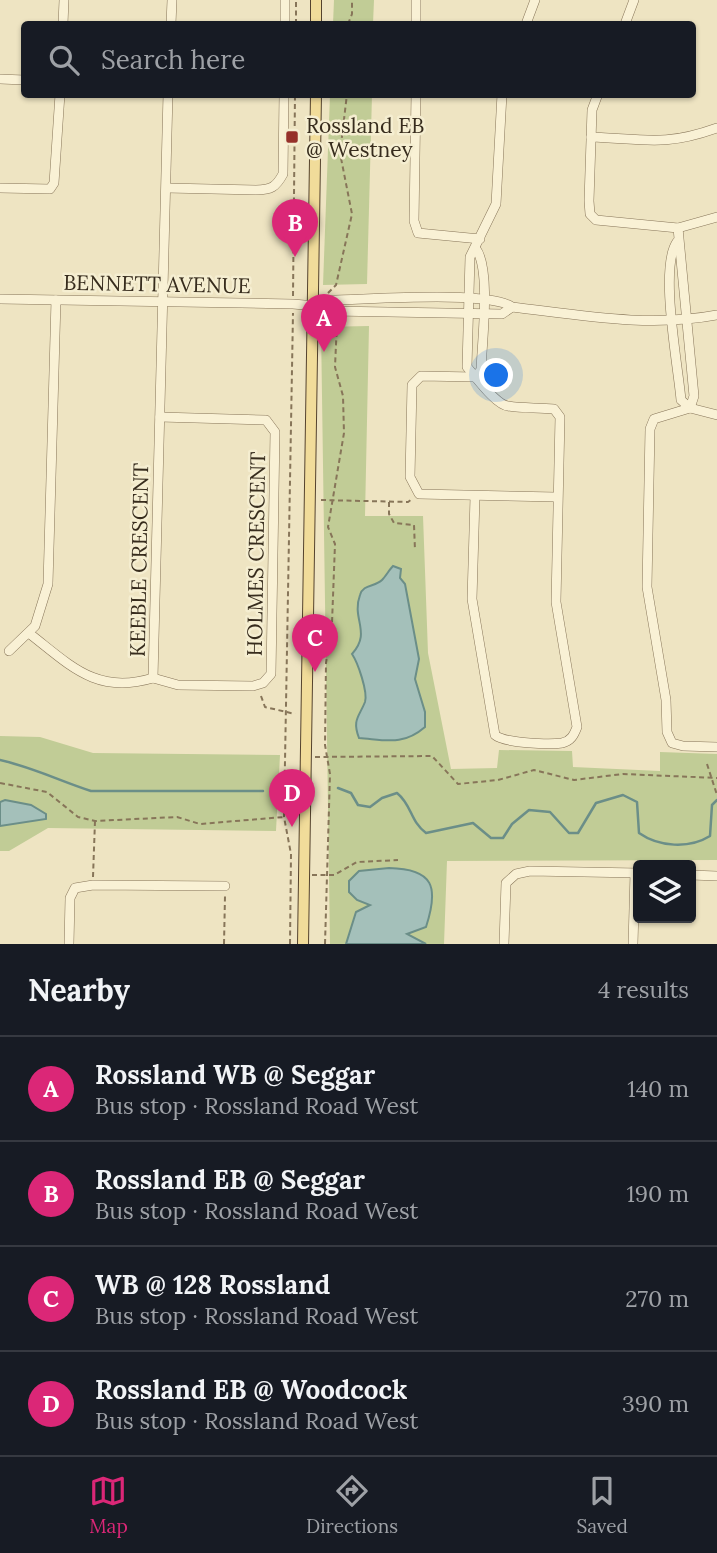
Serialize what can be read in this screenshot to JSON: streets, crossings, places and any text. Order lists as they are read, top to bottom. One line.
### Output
{"streets":{"street":["BENNETT AVENUE","HOLMES CRESCENT","KEEBLE CRESCENT"]},"crossings":[["BENNETT AVENUE","KEEBLE CRESCENT"],["HOLMES CRESCENT","KEEBLE CRESCENT"]],"places":{"transit":["Rossland EB @ Westney"]},"page":{"search":"Search here","pins":["B","A","C","D"],"heading":["Nearby","4 results"],"list":[{"mark":"A","name":"Rossland WB @ Seggar","note":"Bus stop · Rossland Road West","value":"140 m"},{"mark":"B","name":"Rossland EB @ Seggar","note":"Bus stop · Rossland Road West","value":"190 m"},{"mark":"C","name":"WB @ 128 Rossland","note":"Bus stop · Rossland Road West","value":"270 m"},{"mark":"D","name":"Rossland EB @ Woodcock","note":"Bus stop · Rossland Road West","value":"390 m"}],"nav":["Map","Directions","Saved"]}}
